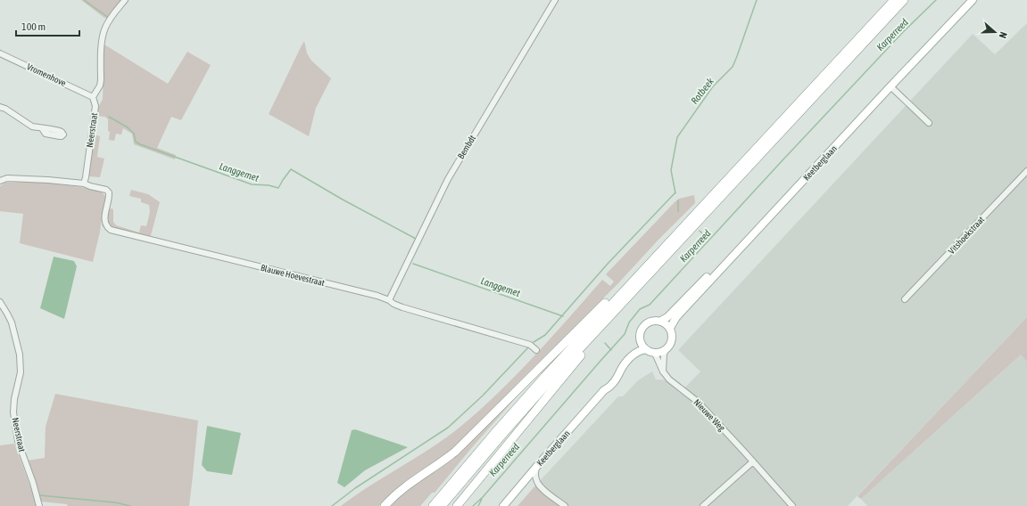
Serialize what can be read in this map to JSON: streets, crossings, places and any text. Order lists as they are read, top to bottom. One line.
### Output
{"streets":{"main road":["Keetberglaan"],"street":["Vromenhove","Neerstraat","Bembdt","Vitshoekstraat","Blauwe Hoevestraat","Nieuwe Weg"]},"crossings":[["Vromenhove","Neerstraat"],["Neerstraat","Blauwe Hoevestraat"],["Bembdt","Blauwe Hoevestraat"],["Keetberglaan","Nieuwe Weg"]],"water":["Karperreed","Rotbeek","Langgemet"],"scale_bar":"100 m","north":"right"}
